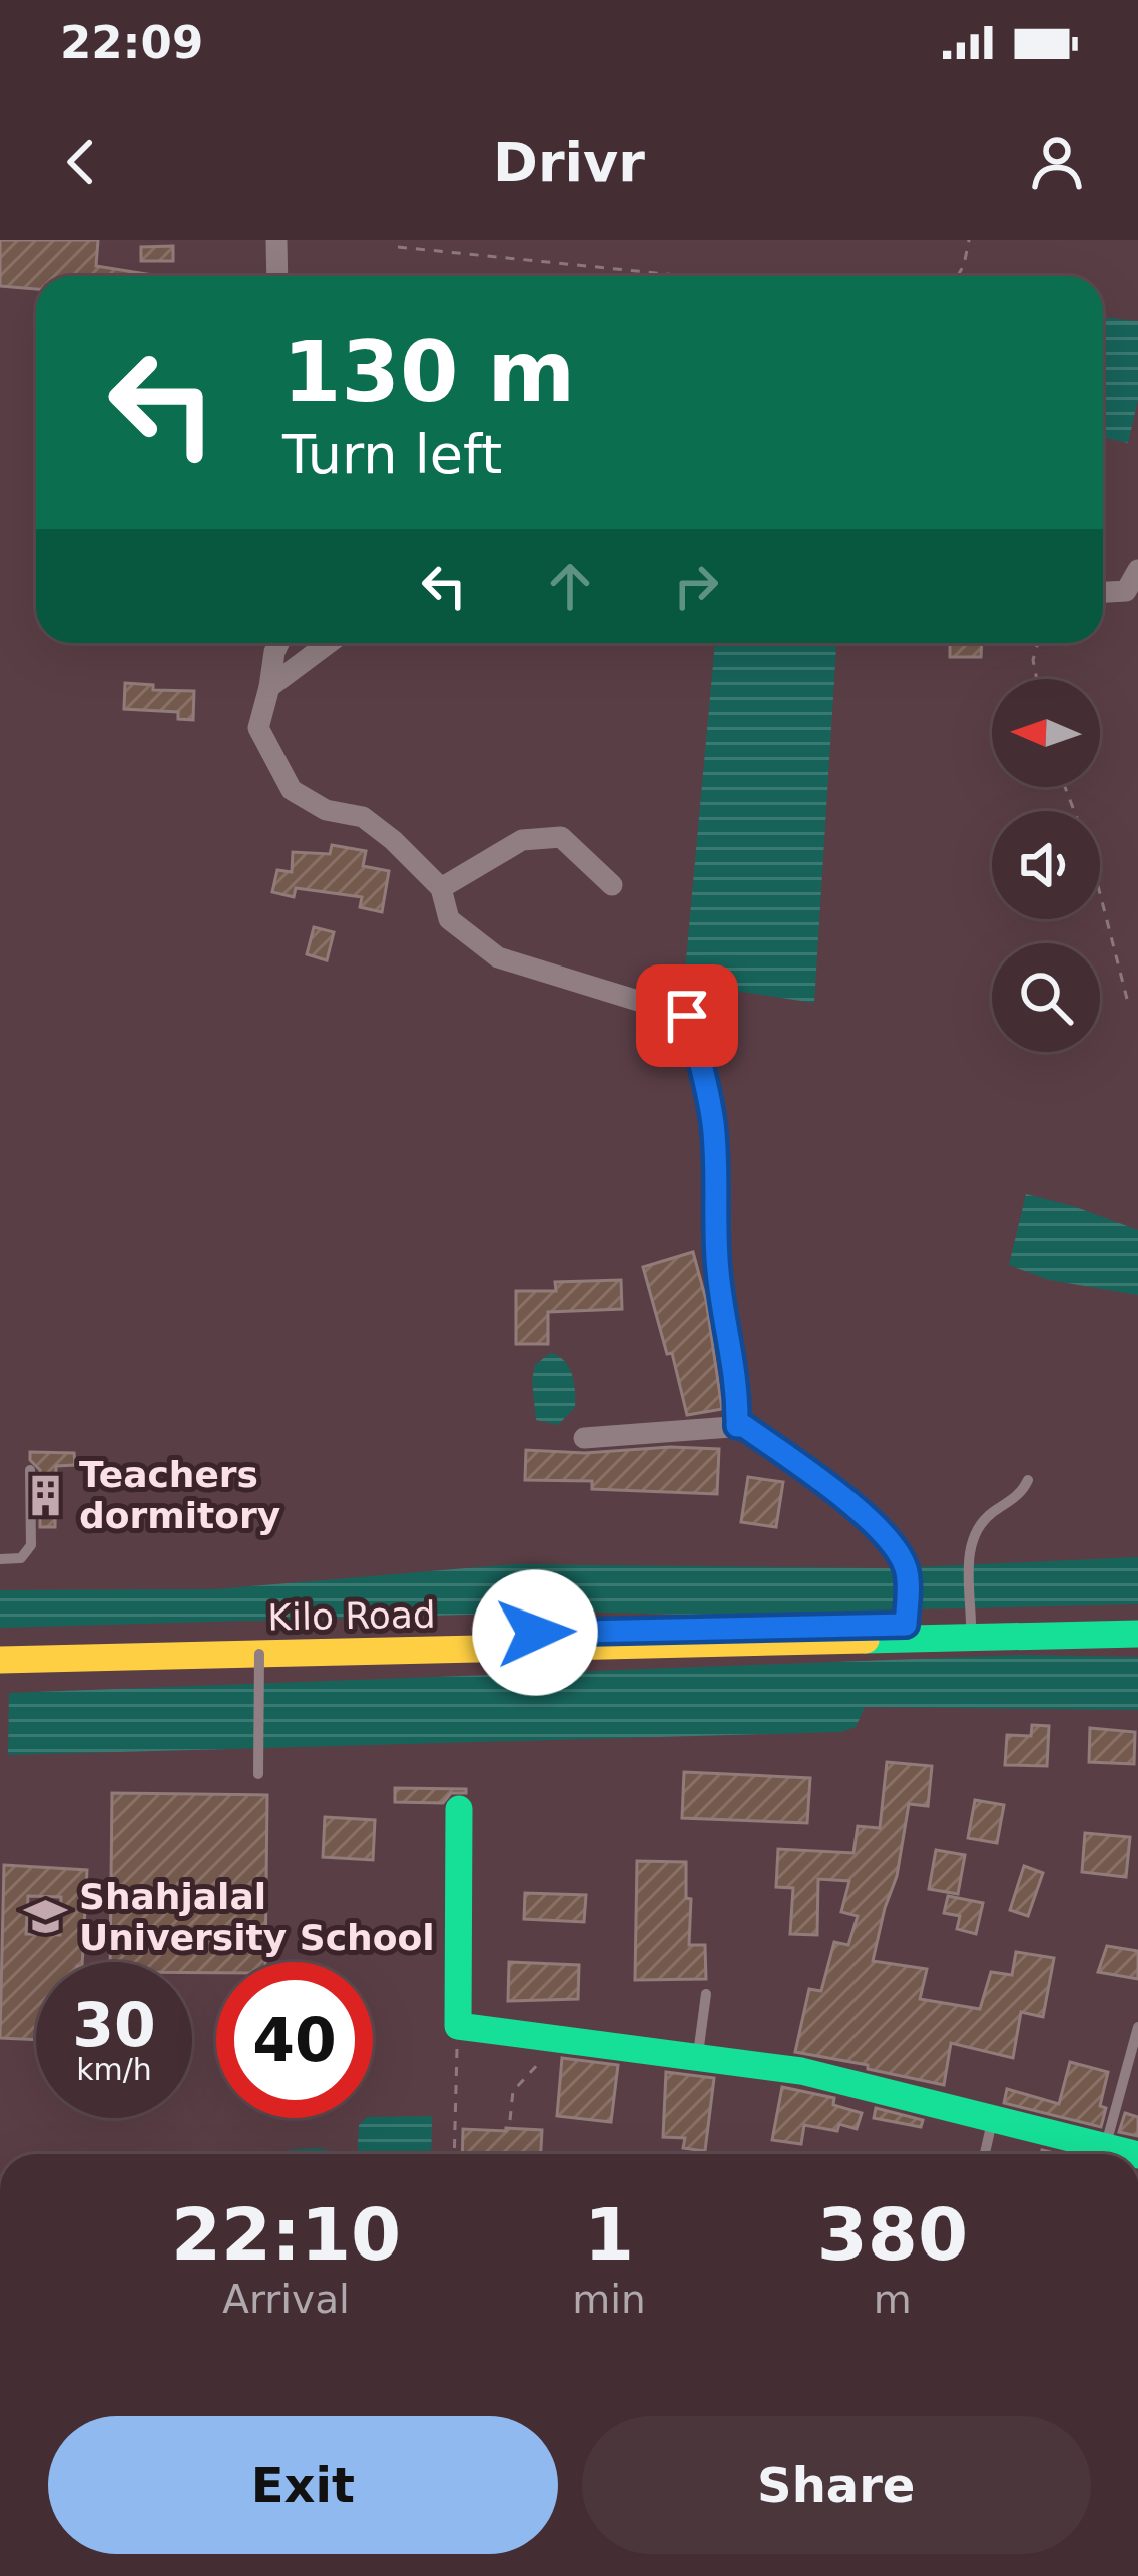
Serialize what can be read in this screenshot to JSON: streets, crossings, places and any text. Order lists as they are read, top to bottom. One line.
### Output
{"streets":{"street":["Kilo Road"]},"places":{"building":["Teachers dormitory"],"school or university":["Shahjalal University School"]},"north":"left","page":{"status":"22:09","header":"Drivr","turn":["130 m","Turn left"],"speed":"30 km/h","limit":"40","eta":["22:10","Arrival","1","min","380","m"],"buttons":["Exit","Share"]}}
